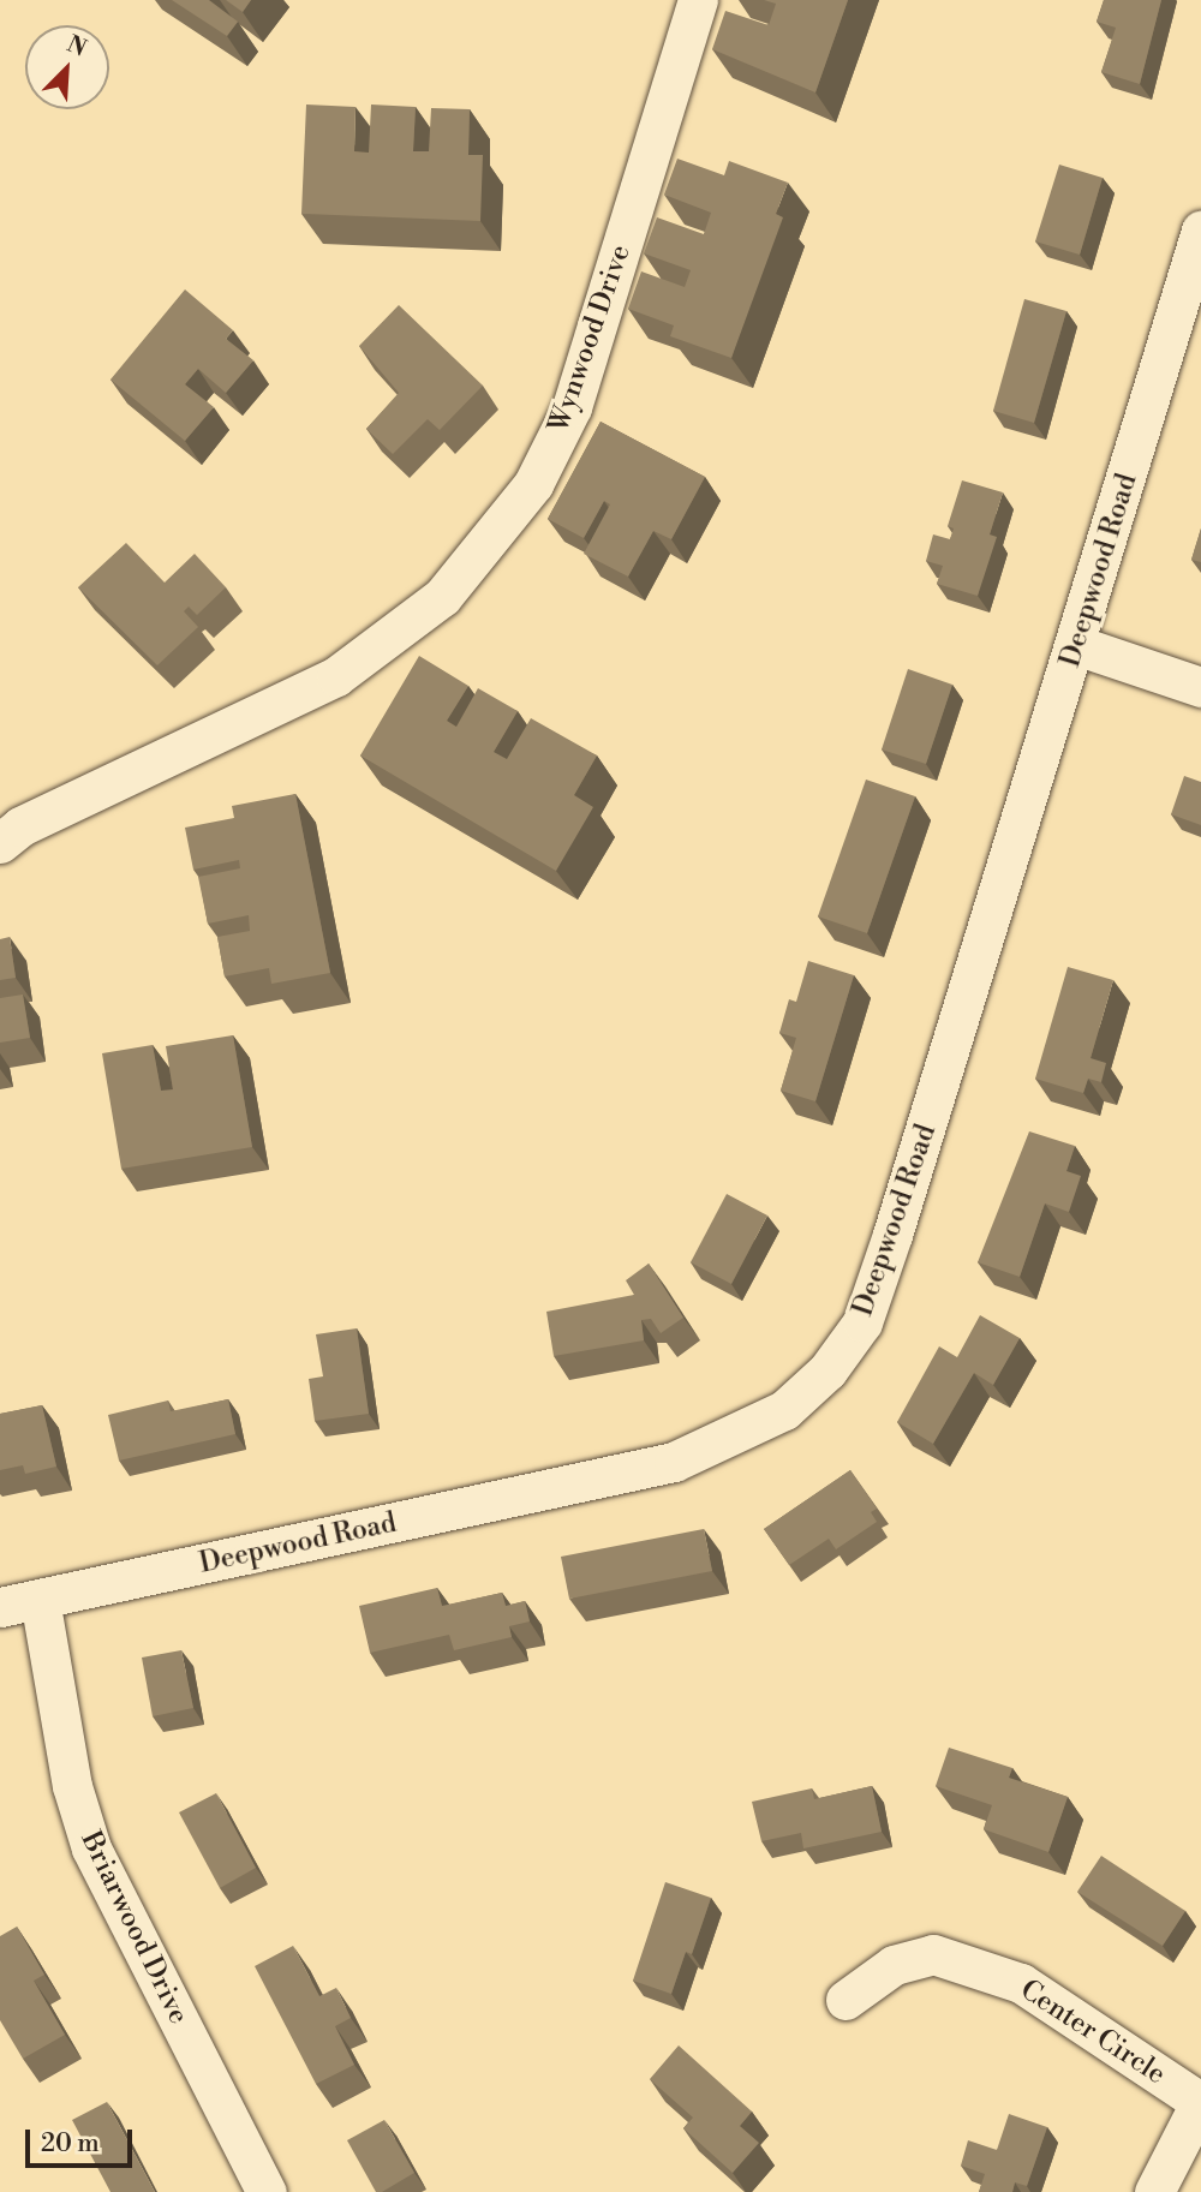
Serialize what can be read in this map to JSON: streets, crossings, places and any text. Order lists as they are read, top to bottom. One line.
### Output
{"streets":{"street":["Wynwood Drive","Deepwood Road","Briarwood Drive","Center Circle"]},"crossings":[["Deepwood Road","Briarwood Drive"]],"scale_bar":"20 m","north":"top right"}
